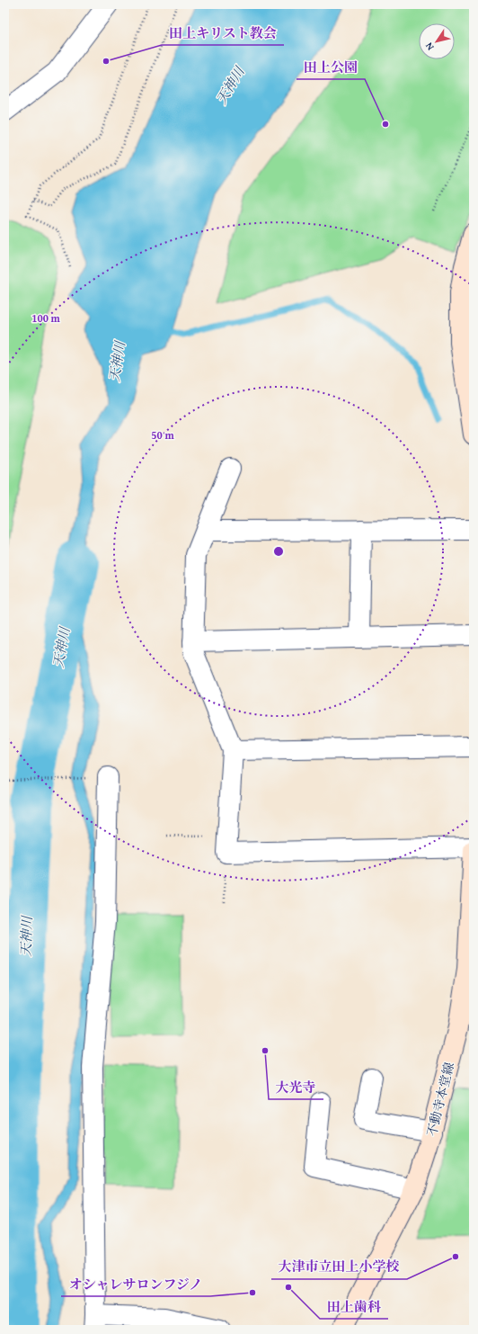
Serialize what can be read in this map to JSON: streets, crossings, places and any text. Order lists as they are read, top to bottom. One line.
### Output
{"streets":{"main road":["不動寺本堂線"]},"water":["天神川"],"places":["田上キリスト教会","田上公園","大光寺","大津市立田上小学校","田上歯科","オシャレサロンフジノ"],"north":"bottom left","rings":["100 m","50 m"]}
